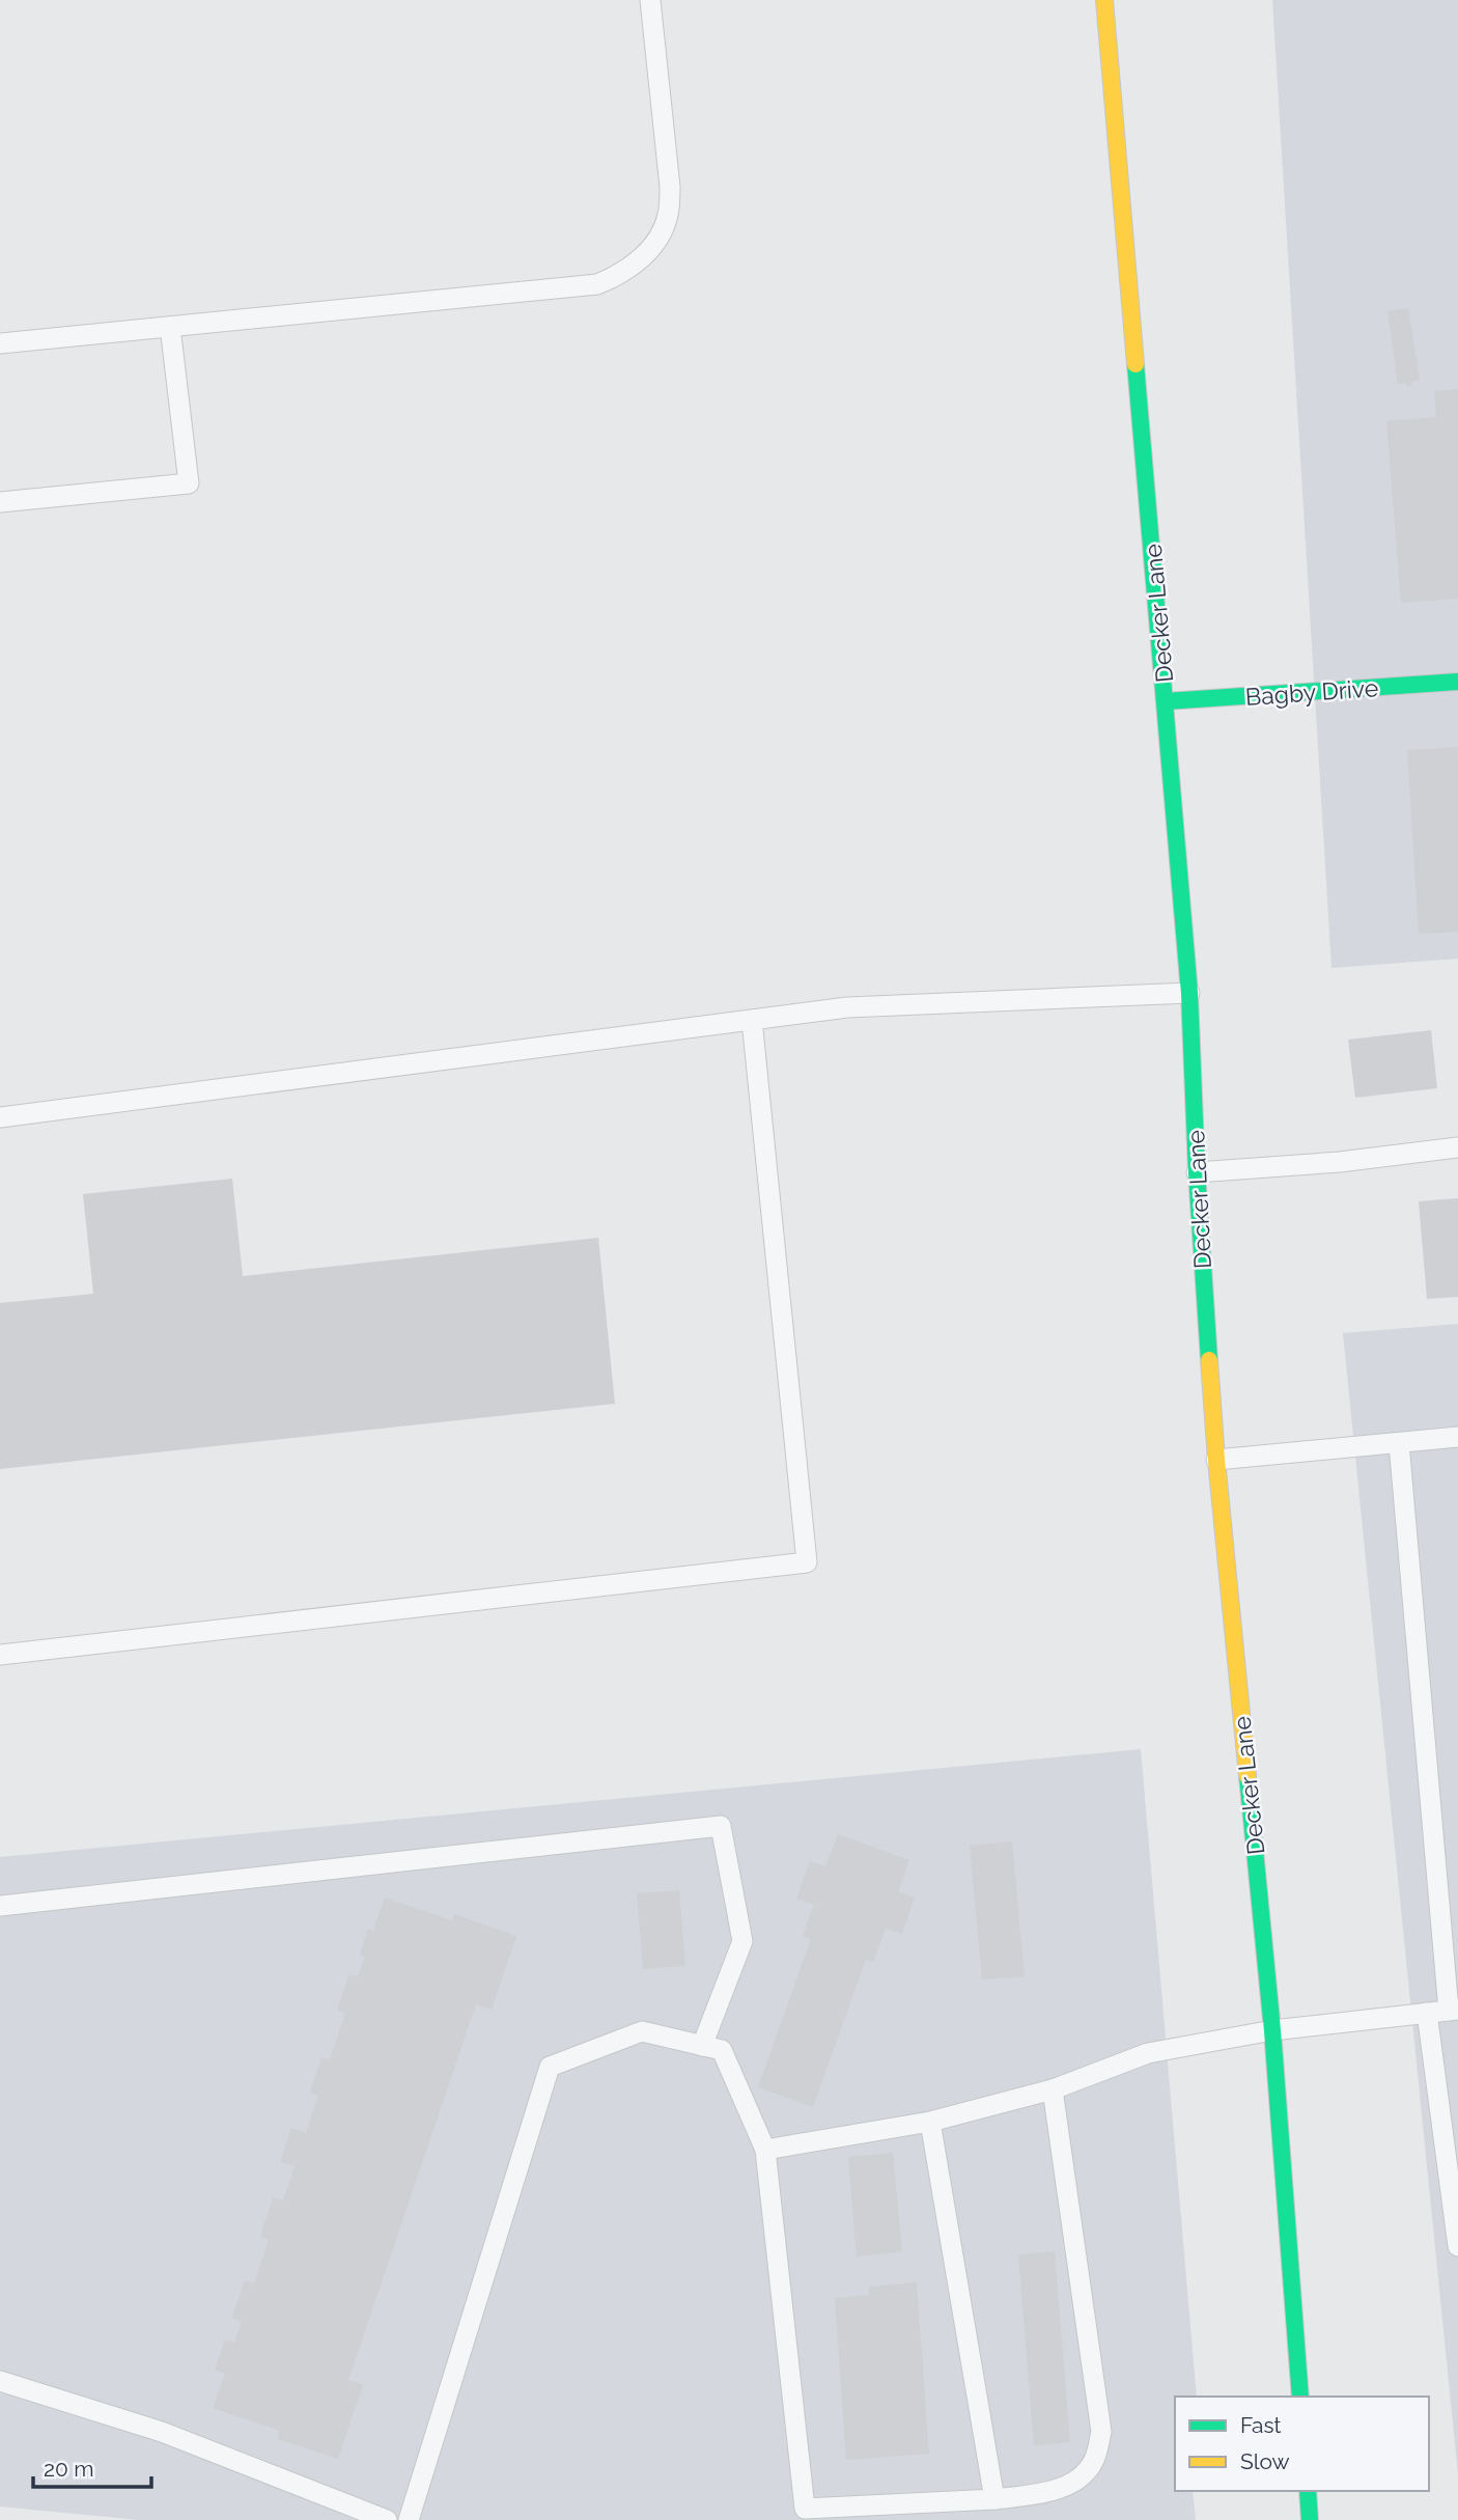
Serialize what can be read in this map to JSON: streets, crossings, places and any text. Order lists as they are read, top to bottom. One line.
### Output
{"streets":{"main road":["Decker Lane","Bagby Drive"]},"crossings":[["Decker Lane","Bagby Drive"]],"legend":["Fast","Slow"],"scale_bar":"20 m"}
